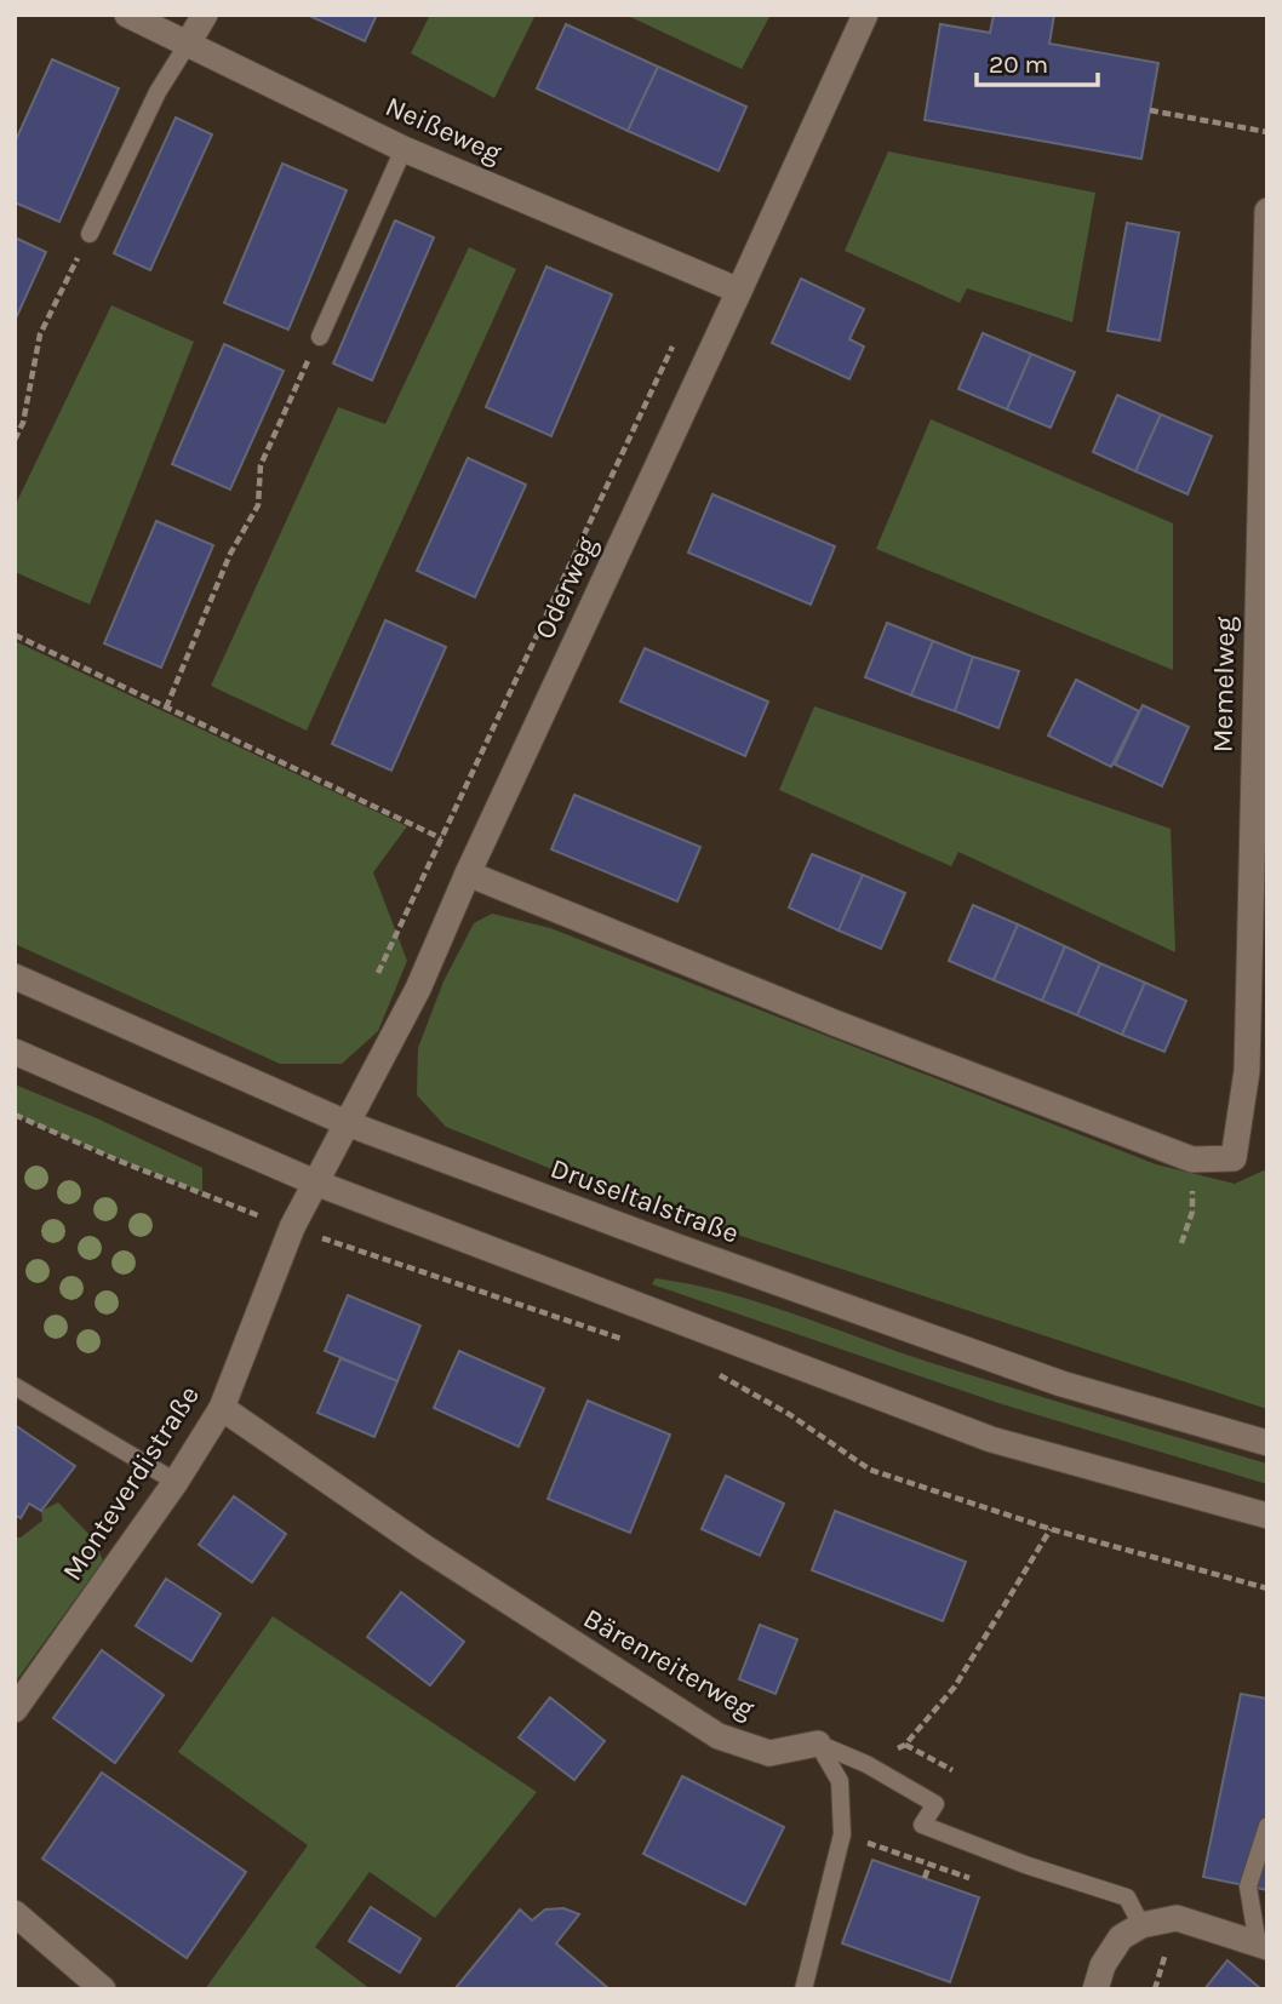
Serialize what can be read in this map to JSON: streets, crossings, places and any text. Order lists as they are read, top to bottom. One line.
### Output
{"streets":{"street":["Neißeweg","Oderweg","Memelweg","Druseltalstraße","Monteverdistraße","Bärenreiterweg"]},"crossings":[["Neißeweg","Oderweg"],["Oderweg","Druseltalstraße"],["Oderweg","Monteverdistraße"],["Monteverdistraße","Bärenreiterweg"]],"scale_bar":"20 m"}
